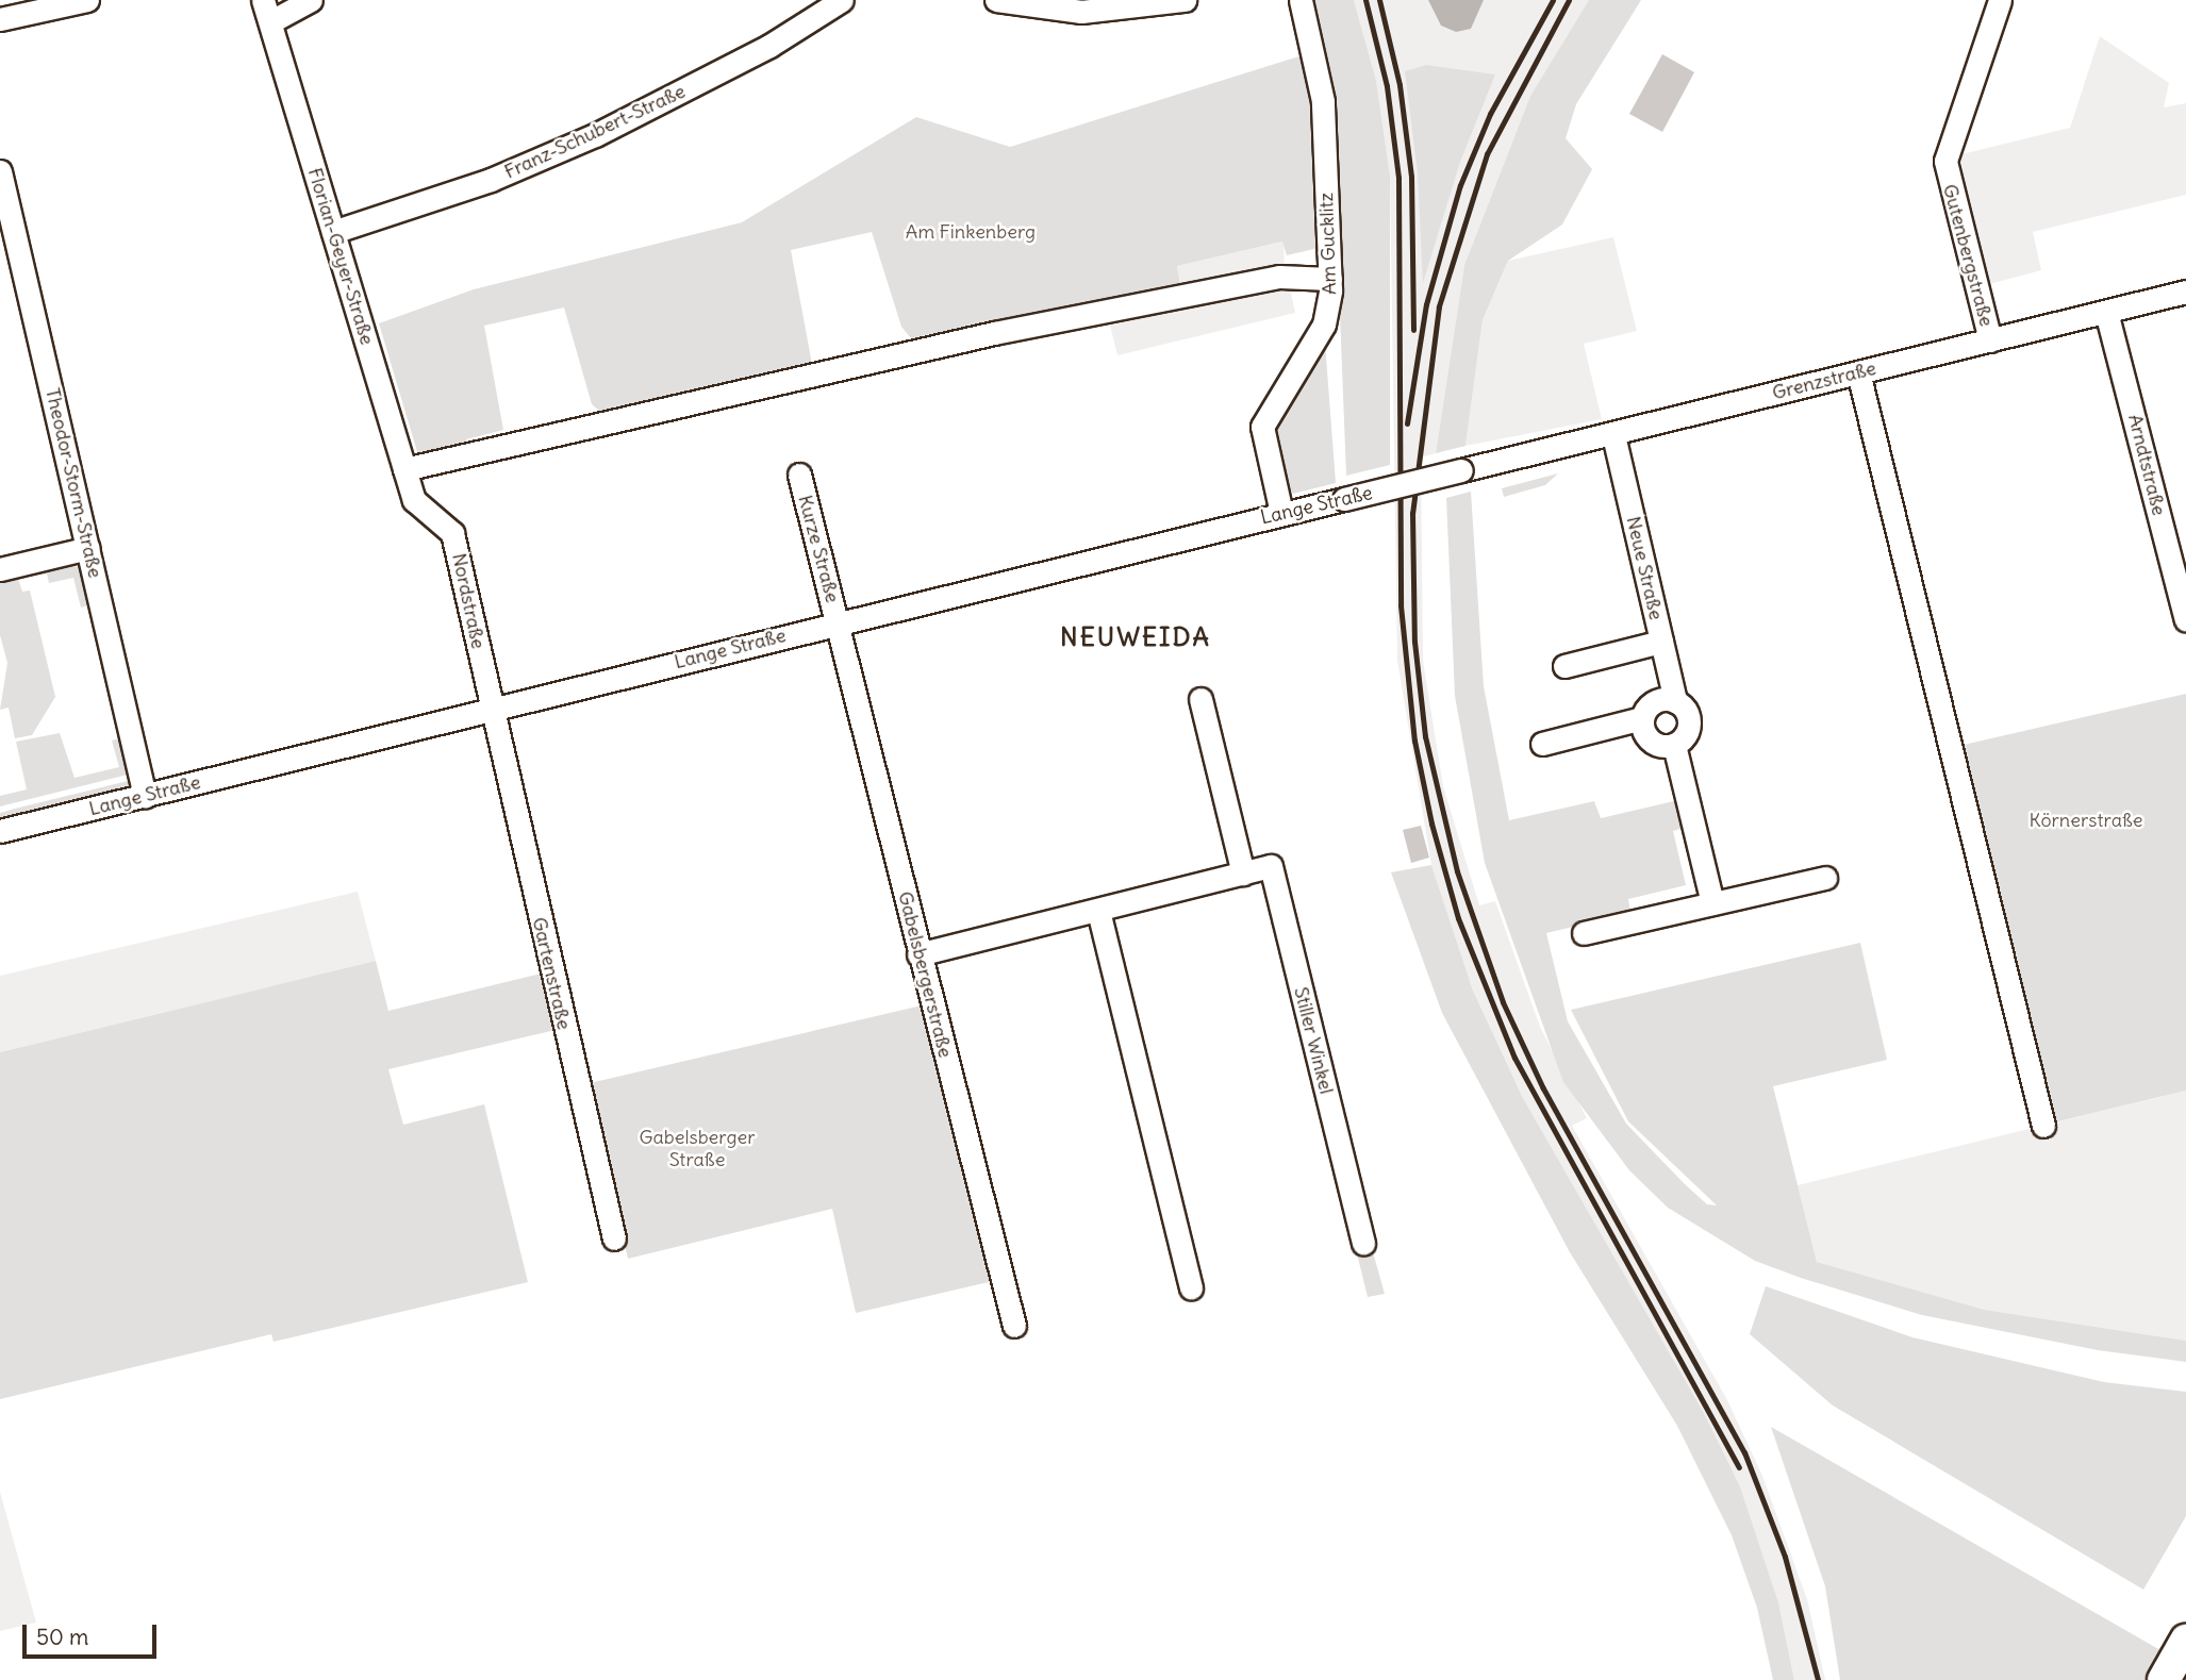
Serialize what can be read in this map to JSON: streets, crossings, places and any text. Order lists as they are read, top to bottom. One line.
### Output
{"streets":{"street":["Franz-Schubert-Straße","Am Gucklitz","Gutenbergstraße","Florian-Geyer-Straße","Grenzstraße","Arndtstraße","Theodor-Storm-Straße","Lange Straße","Kurze Straße","Neue Straße","Nordstraße","Gartenstraße","Gabelsbergerstraße","Stiller Winkel"]},"crossings":[["Franz-Schubert-Straße","Florian-Geyer-Straße"],["Am Gucklitz","Lange Straße"],["Gutenbergstraße","Grenzstraße"],["Florian-Geyer-Straße","Nordstraße"],["Grenzstraße","Arndtstraße"],["Grenzstraße","Lange Straße"],["Grenzstraße","Neue Straße"],["Theodor-Storm-Straße","Lange Straße"],["Lange Straße","Kurze Straße"],["Lange Straße","Nordstraße"],["Lange Straße","Gartenstraße"],["Lange Straße","Gabelsbergerstraße"],["Kurze Straße","Gabelsbergerstraße"],["Nordstraße","Gartenstraße"],["Gabelsbergerstraße","Stiller Winkel"]],"districts":["NEUWEIDA"],"parks":["Am Finkenberg","Körnerstraße","Gabelsberger Straße"],"scale_bar":"50 m"}
